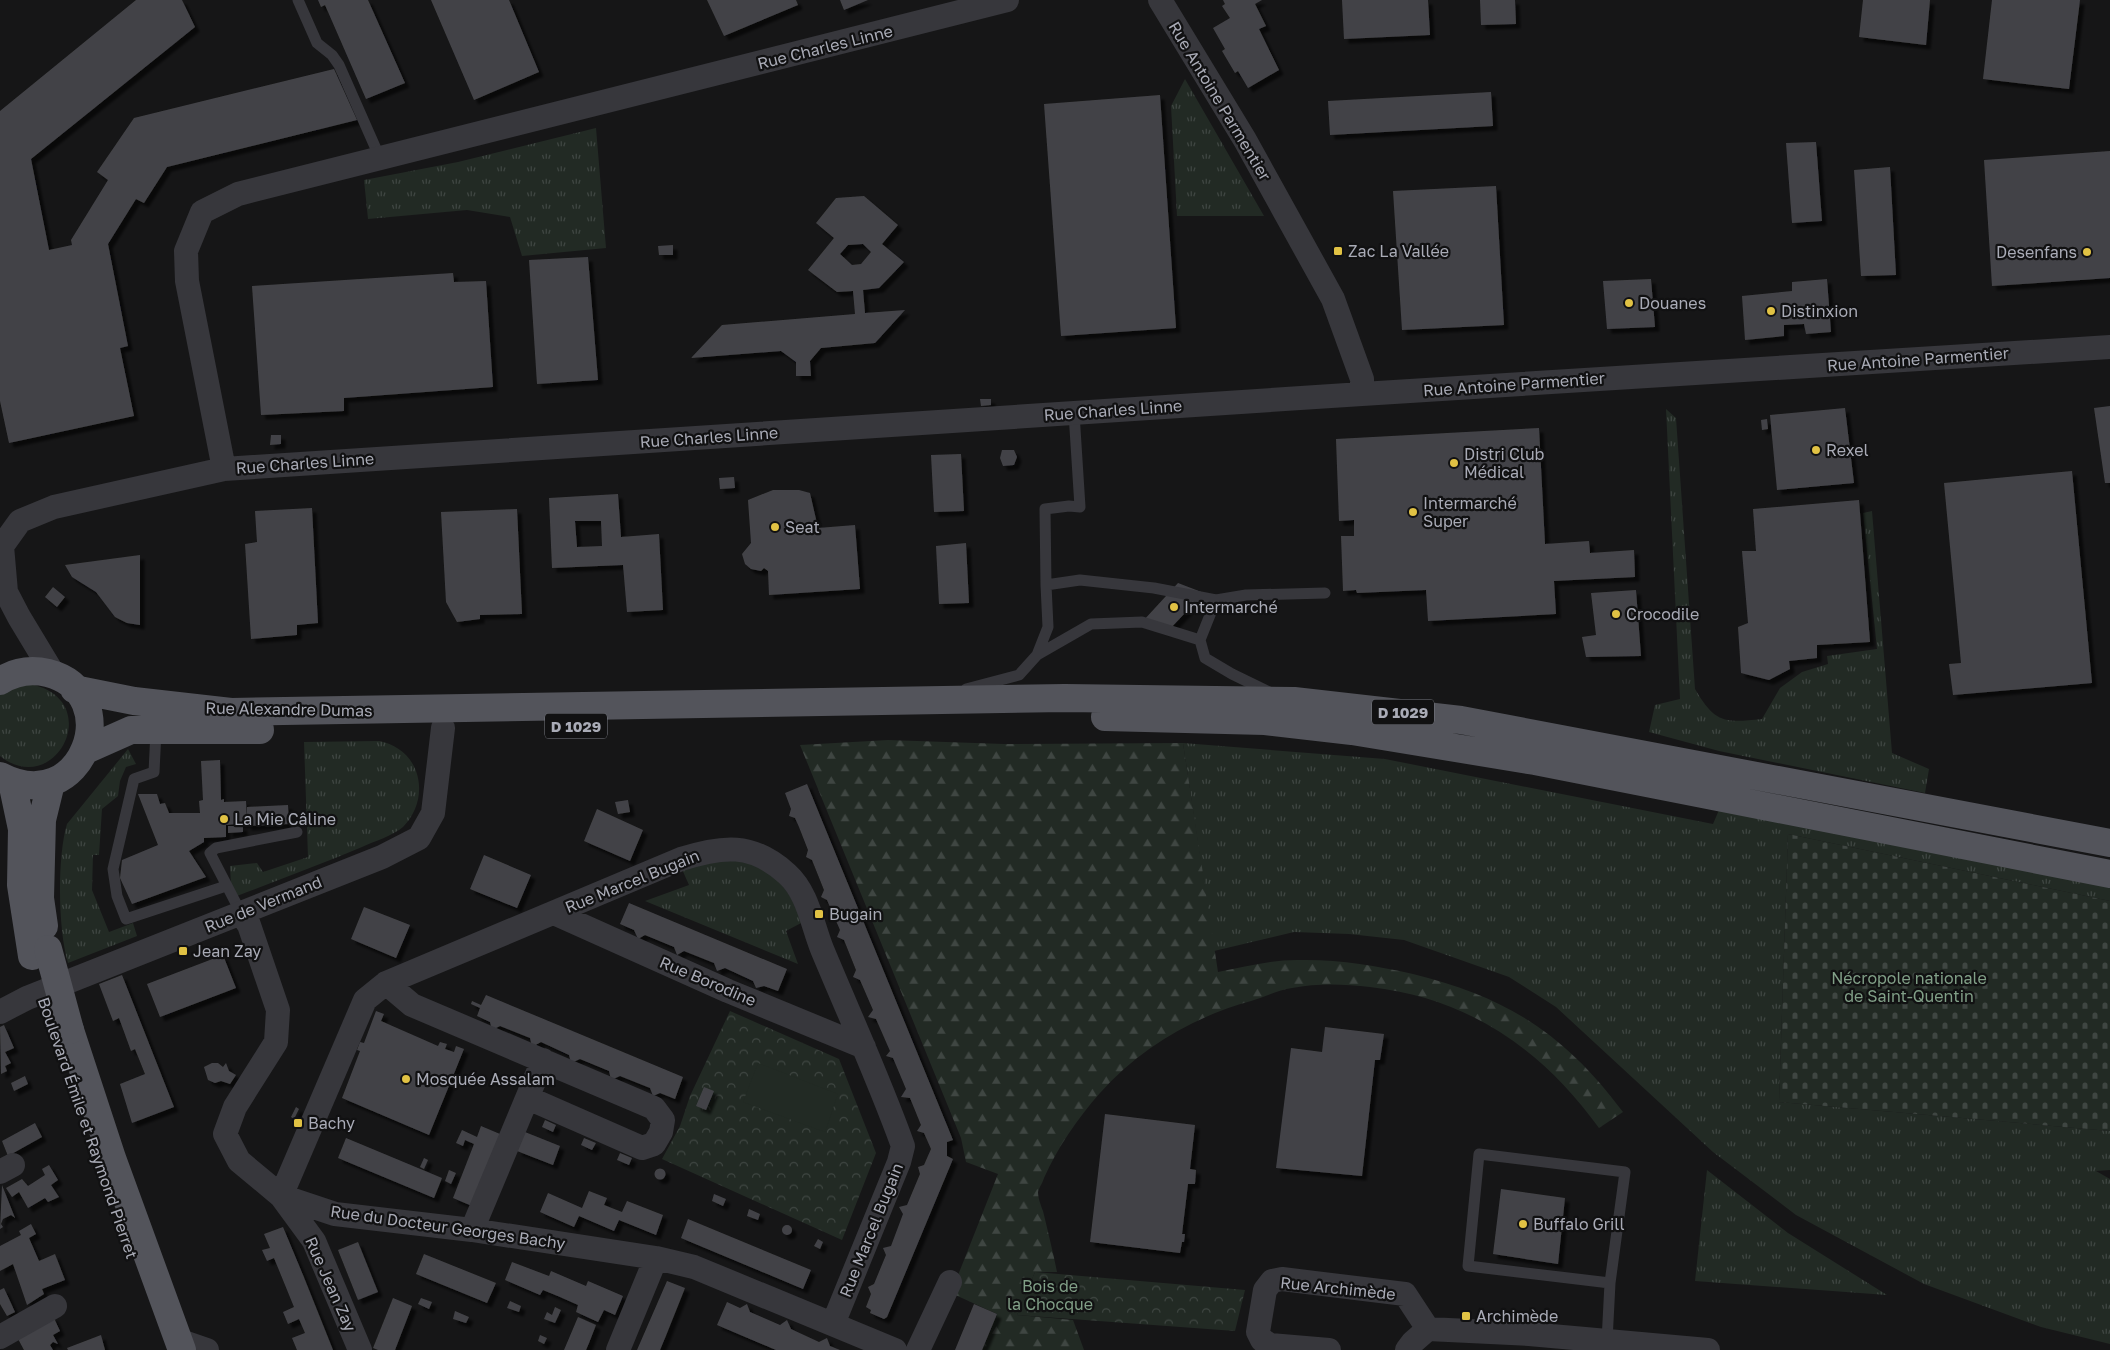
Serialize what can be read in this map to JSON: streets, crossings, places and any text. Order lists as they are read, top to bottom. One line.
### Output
{"streets":{"main road":["Rue Alexandre Dumas","D 1029","Boulevard Émile et Raymond Pierret"],"street":["Rue Charles Linne","Rue Antoine Parmentier","Rue Marcel Bugain","Rue de Vermand","Rue Borodine","Rue du Docteur Georges Bachy","Rue Jean Zay","Rue Archimède"]},"crossings":[["Rue Charles Linne","Rue Antoine Parmentier"],["Rue Alexandre Dumas","D 1029"],["Rue Alexandre Dumas","Rue de Vermand"],["D 1029","Rue de Vermand"],["Rue Marcel Bugain","Rue Borodine"],["Rue Marcel Bugain","Rue du Docteur Georges Bachy"],["Rue Marcel Bugain","Rue Jean Zay"],["Rue de Vermand","Rue du Docteur Georges Bachy"],["Rue du Docteur Georges Bachy","Rue Jean Zay"]],"parks":["Nécropole nationale de Saint-Quentin","Bois de la Chocque"],"places":{"transit":["Zac La Vallée","Bugain","Jean Zay","Bachy","Archimède"],"other":["Desenfans","Douanes","Distinxion","Rexel","Distri Club Médical","Intermarché Super","Seat","Intermarché","Crocodile","La Mie Câline","Mosquée Assalam","Buffalo Grill"]}}
